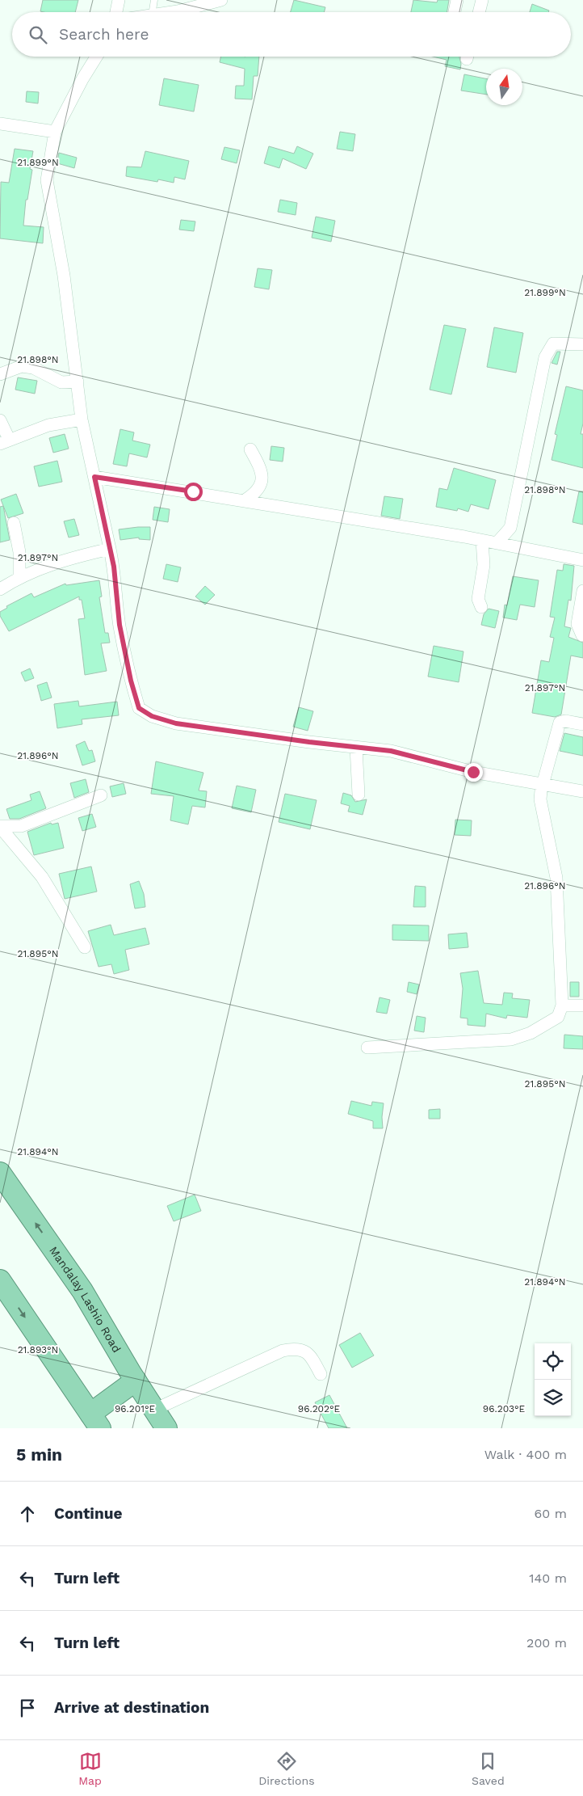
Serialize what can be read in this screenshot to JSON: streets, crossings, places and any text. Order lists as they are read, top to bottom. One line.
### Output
{"streets":{"highway":["Mandalay Lashio Road"]},"north":"top","page":{"search":"Search here","heading":["5 min","Walk · 400 m"],"list":[["Continue","60 m"],["Turn left","140 m"],["Turn left","200 m"],"Arrive at destination"],"nav":["Map","Directions","Saved"]},"coordinates":["21.899°N","21.898°N","21.897°N","21.896°N","21.895°N","21.894°N","21.893°N","96.201°E","96.202°E","96.203°E"]}
